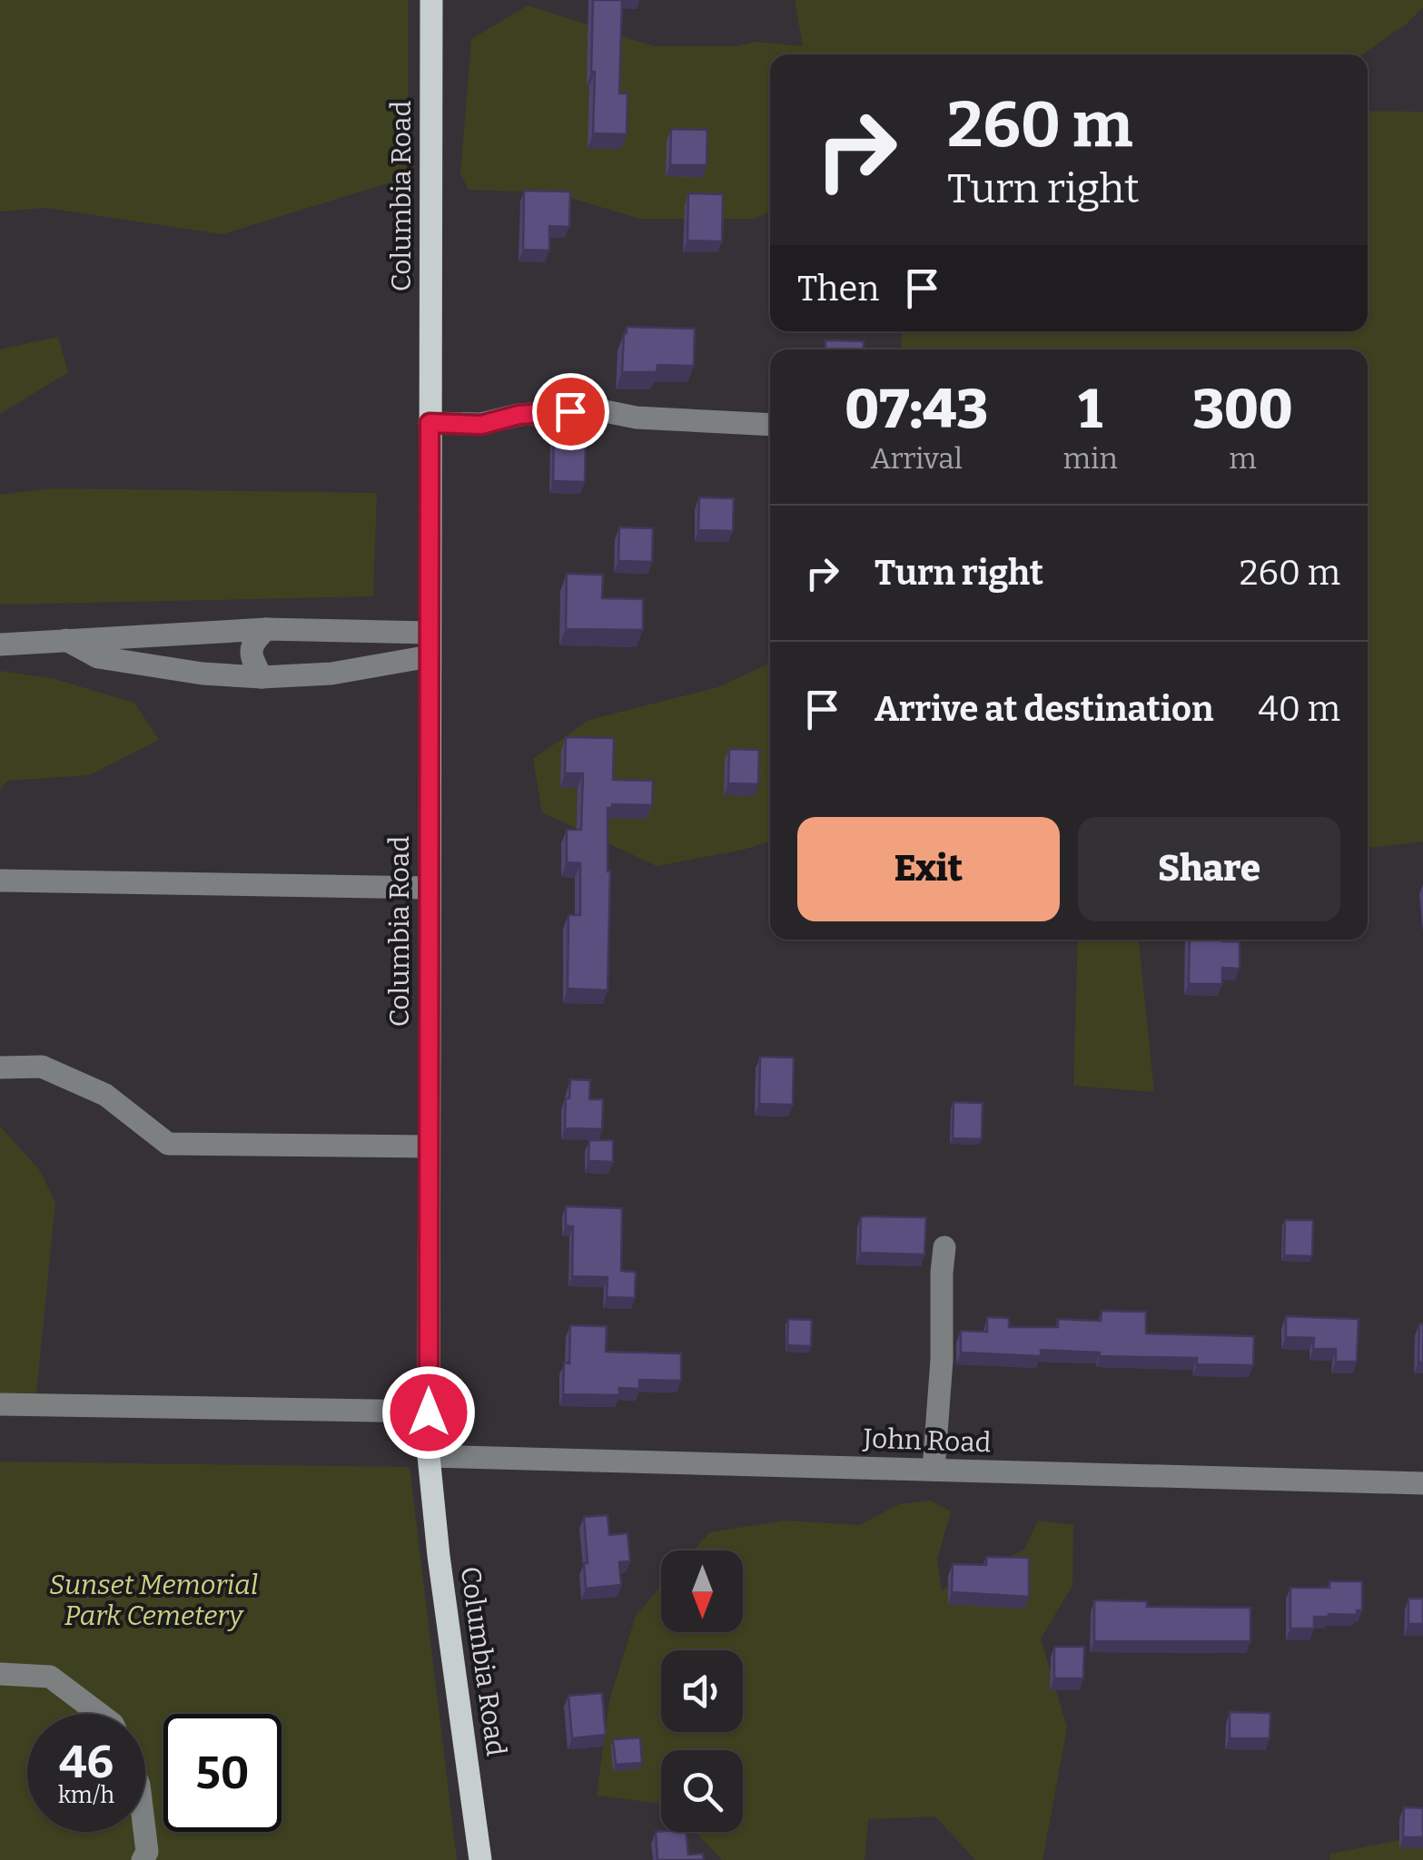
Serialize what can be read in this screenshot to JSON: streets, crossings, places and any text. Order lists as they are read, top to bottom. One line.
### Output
{"streets":{"main road":["Columbia Road"],"street":["John Road"]},"crossings":[["Columbia Road","John Road"]],"parks":["Sunset Memorial Park Cemetery"],"north":"bottom","page":{"turn":["260 m","Turn right"],"then":"Then","eta":["07:43","Arrival","1","min","300","m"],"list":[{"name":"Turn right","value":"260 m"},{"name":"Arrive at destination","value":"40 m"}],"buttons":["Exit","Share"],"speed":"46 km/h","limit":"50"}}
